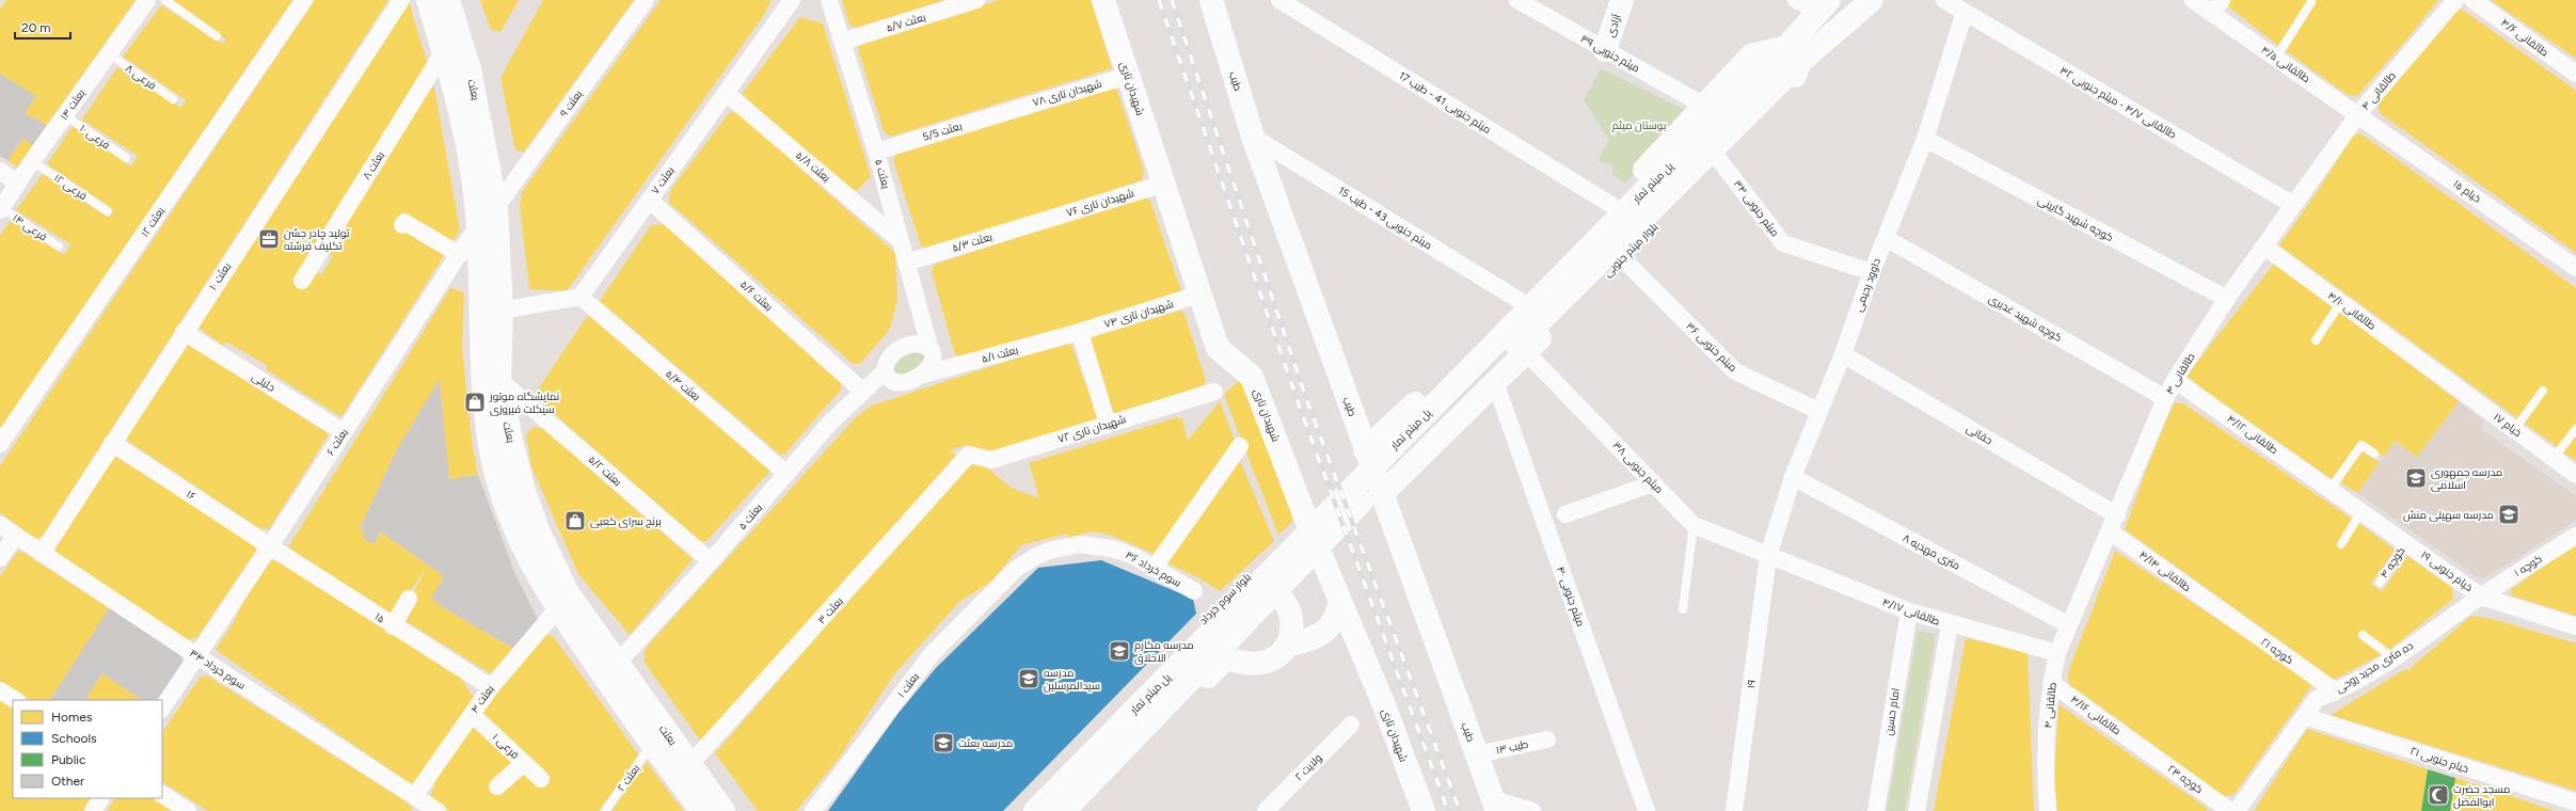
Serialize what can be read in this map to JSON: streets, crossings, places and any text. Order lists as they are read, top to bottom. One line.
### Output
{"streets":{"main road":["آزادی","طیب","شهیدان تاری","بعثت","پل میثم تمار","بلوار میثم جنوبی","بلوار سوم خرداد"],"street":["بعثت ۵/۷","طالقانی ۴/۶","میثم جنوبی ۳۹","طالقانی ۴/۵","طالقانی ۴","شهیدان تاری ۷۸","میثم جنوبی 41 - طیب 17","طالقانی ۴/۷ - میثم جنوبی ۳۲","بعثت ۹","بعثت ۱۴","بعثت 5/5","بعثت ۸","بعثت ۵/۸","بعثت ۵","بعثت ۷","خیام ۱۵","شهیدان تاری ۷۶","میثم جنوبی ۳۴","میثم جنوبی 43 - طیب 15","کوچه شهید گایینی","بعثت ۱۲","بعثت ۵/۳","بعثت ۱۰","داوود رحیمی","بعثت ۵/۶","طالقانی ۴/۱۰","شهیدان تاری ۷۴","کوچه شهید غدیری","میثم جنوبی ۳۶","بعثت ۵/۱","جلیلی","بعثت ۵/۴","خیام ۱۷","شهیدان تاری ۷۲","حقانی","طالقانی ۴/۱۲","بعثت ۶","میثم جنوبی ۳۸","بعثت ۵/۲","۱۶","۸ متری مهدیه","کوچه ۱","سوم خرداد ۳۶","طالقانی ۴/۱۴","خیام جنوبی ۱۹","میثم جنوبی ۴۰","بعثت ۳","طالقانی ۴/۱۷","۱۵","کوچه ۲۱","ده متری مجید روحی","سوم خرداد ۳۴","۱۹","بعثت ۱","بعثت ۴","امام حسین","طالقانی ۴/۱۶","فرعی ۱","طیب ۱۳","خیام جنوبی ۲۱","ولایت ۲","کوچه ۲۳"],"lane":["فرعی ۸","فرعی ۱۰","فرعی ۱۲","فرعی ۱۴","کوچه ۴","بعثت ۲"]},"crossings":[["بعثت ۵/۷","بعثت ۵"],["آزادی","میثم جنوبی ۳۹"],["طالقانی ۴/۵","طالقانی ۴"],["طالقانی ۴/۵","خیام ۱۵"],["فرعی ۸","بعثت ۱۴"],["طیب","میثم جنوبی 43 - طیب 15"],["طیب","بلوار میثم جنوبی"],["طیب","طیب ۱۳"],["شهیدان تاری","شهیدان تاری ۷۸"],["شهیدان تاری","شهیدان تاری ۷۶"],["شهیدان تاری","شهیدان تاری ۷۴"],["شهیدان تاری","بلوار سوم خرداد"],["بعثت","بعثت ۹"],["بعثت","بعثت ۸"],["بعثت","بعثت ۵"],["بعثت","بعثت ۶"],["بعثت","بعثت ۵/۲"],["بعثت","بعثت ۳"],["بعثت","بعثت ۴"],["بعثت","بعثت ۲"],["طالقانی ۴","طالقانی ۴/۷ - میثم جنوبی ۳۲"],["طالقانی ۴","خیام ۱۵"],["طالقانی ۴","کوچه شهید گایینی"],["طالقانی ۴","طالقانی ۴/۱۰"],["طالقانی ۴","کوچه شهید غدیری"],["طالقانی ۴","حقانی"],["طالقانی ۴","طالقانی ۴/۱۲"],["طالقانی ۴","۸ متری مهدیه"],["طالقانی ۴","طالقانی ۴/۱۴"],["طالقانی ۴","طالقانی ۴/۱۷"],["طالقانی ۴","طالقانی ۴/۱۶"],["شهیدان تاری ۷۸","بعثت 5/5"],["طالقانی ۴/۷ - میثم جنوبی ۳۲","داوود رحیمی"],["بعثت ۱۴","فرعی ۱۰"],["بعثت ۱۴","فرعی ۱۲"],["بعثت ۱۴","فرعی ۱۴"],["بعثت 5/5","بعثت ۵"],["بعثت ۵/۸","بعثت ۵"],["بعثت ۵/۸","بعثت ۷"],["بعثت ۵","بعثت ۵/۳"],["بعثت ۵","بعثت ۵/۶"],["بعثت ۵","بعثت ۵/۱"],["بعثت ۵","بعثت ۵/۴"],["بعثت ۵","بعثت ۵/۲"],["بعثت ۷","بعثت ۵/۶"],["بعثت ۷","بعثت ۵/۴"],["پل میثم تمار","میثم جنوبی ۳۴"],["پل میثم تمار","بلوار میثم جنوبی"],["شهیدان تاری ۷۶","بعثت ۵/۳"],["میثم جنوبی ۳۴","بلوار میثم جنوبی"],["میثم جنوبی ۳۴","داوود رحیمی"],["کوچه شهید گایینی","داوود رحیمی"],["بلوار میثم جنوبی","میثم جنوبی ۳۶"],["بلوار میثم جنوبی","میثم جنوبی ۳۸"],["بلوار میثم جنوبی","میثم جنوبی ۴۰"],["بعثت ۱۰","جلیلی"],["بعثت ۱۰","۱۶"],["بعثت ۱۰","سوم خرداد ۳۴"],["داوود رحیمی","کوچه شهید غدیری"],["داوود رحیمی","میثم جنوبی ۳۶"],["داوود رحیمی","حقانی"],["داوود رحیمی","میثم جنوبی ۳۸"],["داوود رحیمی","۸ متری مهدیه"],["داوود رحیمی","طالقانی ۴/۱۷"],["داوود رحیمی","۱۹"],["طالقانی ۴/۱۰","خیام ۱۷"],["شهیدان تاری ۷۴","بعثت ۵/۱"],["جلیلی","بعثت ۶"],["شهیدان تاری ۷۲","بعثت ۳"],["طالقانی ۴/۱۲","خیام جنوبی ۱۹"],["بعثت ۶","۱۶"],["بعثت ۶","۱۵"],["بعثت ۶","سوم خرداد ۳۴"],["میثم جنوبی ۳۸","طالقانی ۴/۱۷"],["میثم جنوبی ۳۸","۱۹"],["۱۶","۱۵"],["کوچه ۴","خیام جنوبی ۱۹"],["کوچه ۱","خیام جنوبی ۱۹"],["کوچه ۱","ده متری مجید روحی"],["سوم خرداد ۳۶","بعثت ۱"],["طالقانی ۴/۱۴","کوچه ۲۱"],["خیام جنوبی ۱۹","ده متری مجید روحی"],["طالقانی ۴/۱۷","۱۹"],["طالقانی ۴/۱۷","امام حسین"],["۱۵","بعثت ۴"],["کوچه ۲۱","ده متری مجید روحی"],["ده متری مجید روحی","خیام جنوبی ۲۱"],["سوم خرداد ۳۴","بعثت ۴"],["بعثت ۴","فرعی ۱"],["طالقانی ۴/۱۶","کوچه ۲۳"]],"parks":["بوستان میثم"],"places":{"office":["تولید چادر جشن تکلیف فرشته"],"shop":["نمایشگاه موتور سیکلت فیروزی","برنج سرای کعبی"],"school or university":["مدرسه جمهوری اسلامی","مدرسه سهیلی منش","مدرسه مکارم الاخلاق","مدرسه سیدالمرسلین","مدرسه بعثت"],"mosque":["مسجد حضرت ابوالفضل"]},"legend":["Homes","Schools","Public","Other"],"scale_bar":"20 m"}
